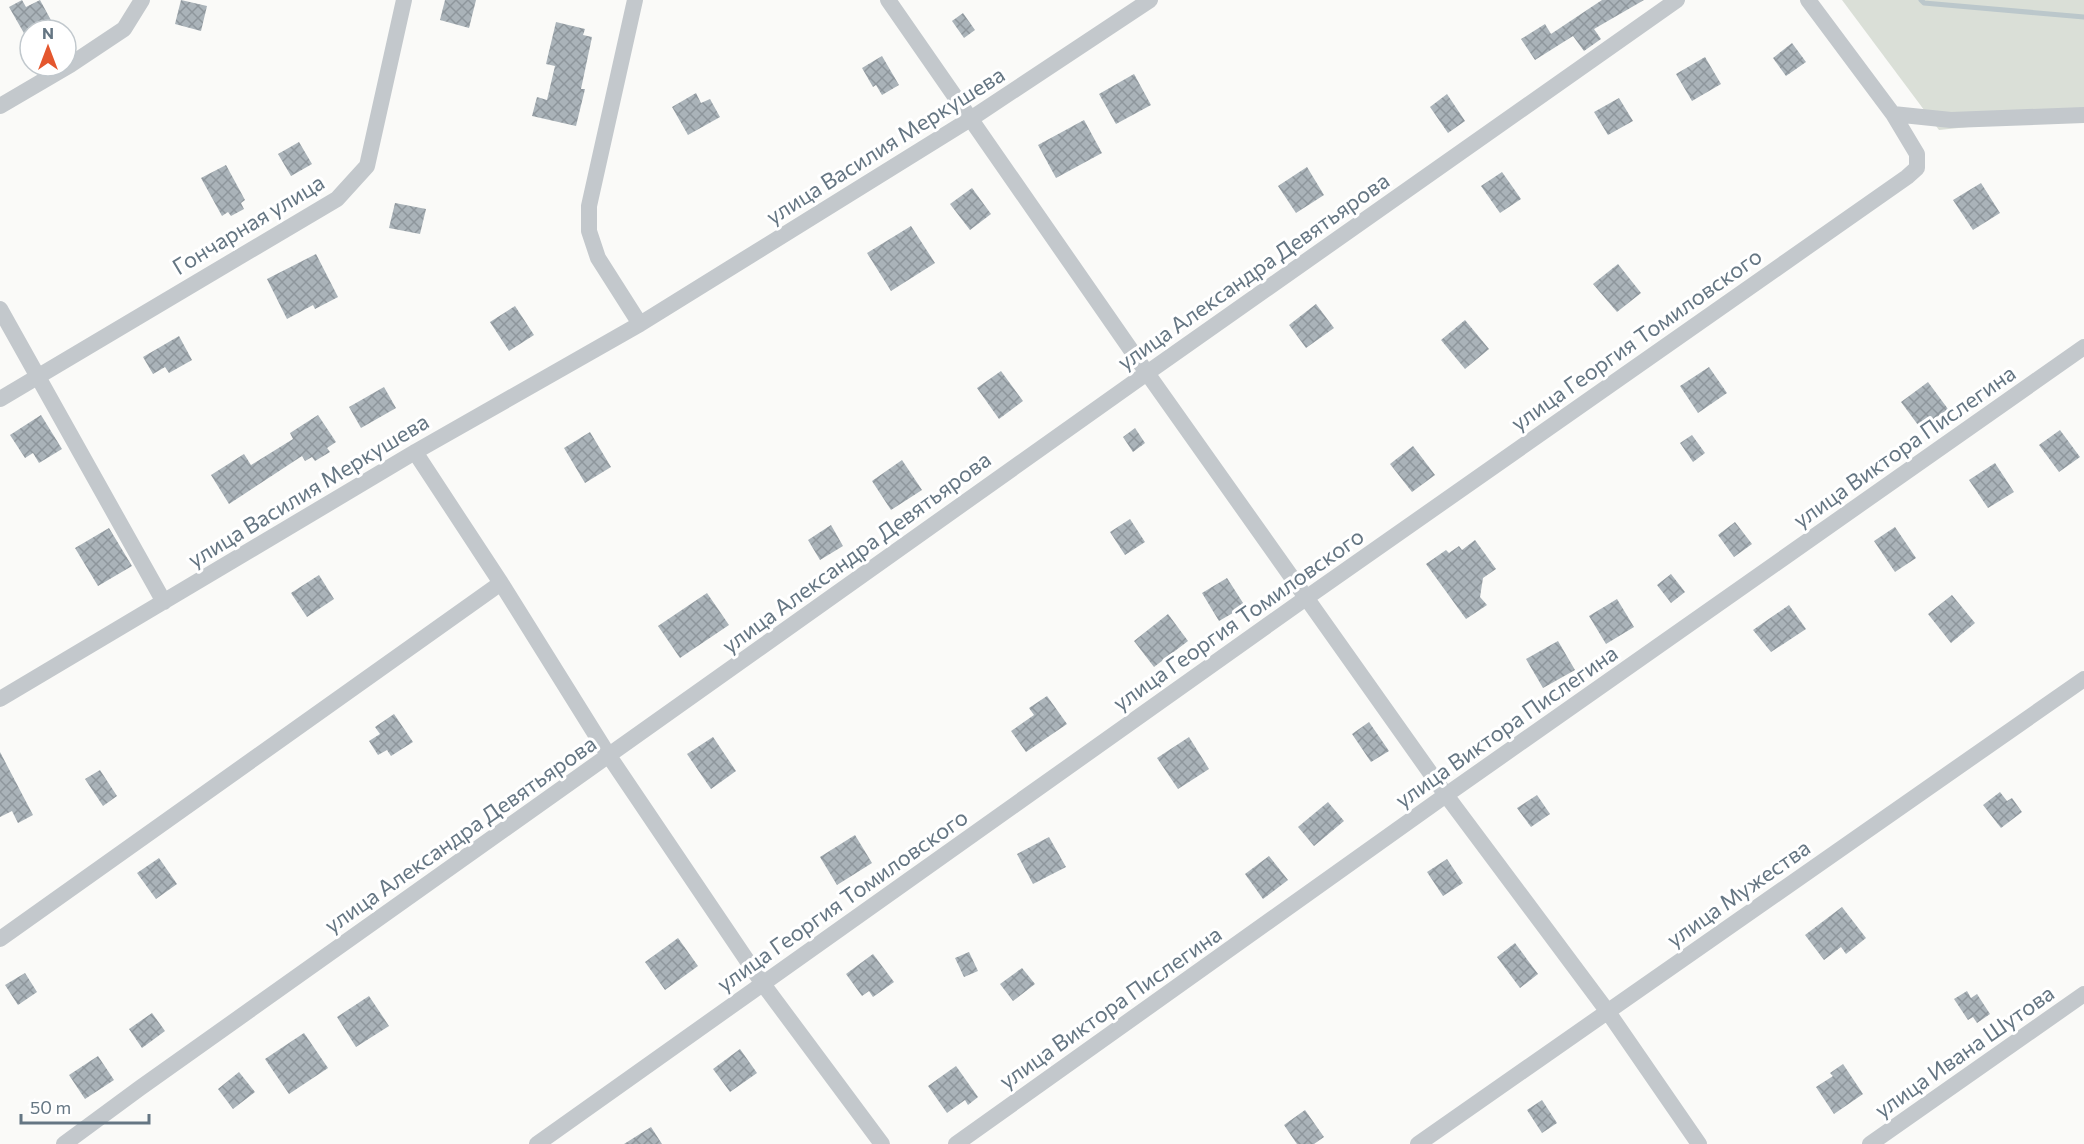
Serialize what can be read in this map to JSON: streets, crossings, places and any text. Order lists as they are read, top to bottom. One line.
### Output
{"streets":{"street":["улица Василия Меркушева","Гончарная улица","улица Александра Девятьярова","улица Георгия Томиловского","улица Виктора Пислегина","улица Мужества","улица Ивана Шутова"]},"scale_bar":"50 m","north":"top"}
